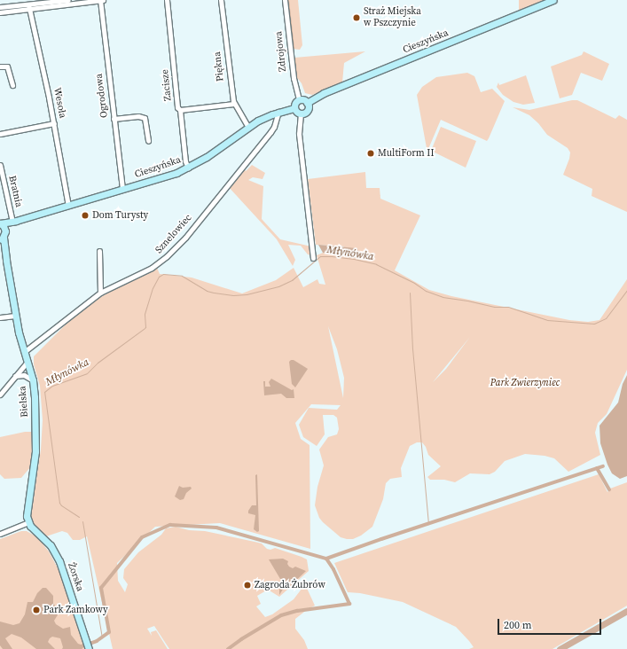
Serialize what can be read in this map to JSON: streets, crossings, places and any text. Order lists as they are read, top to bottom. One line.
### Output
{"streets":{"main road":["Cieszyńska","Bielska","Żorska"],"street":["Zdrojowa","Piękna","Zacisze","Ogrodowa","Wesoła","Bratnia","Sznelowiec"]},"crossings":[["Cieszyńska","Zdrojowa"],["Cieszyńska","Piękna"],["Cieszyńska","Zacisze"],["Cieszyńska","Ogrodowa"],["Cieszyńska","Wesoła"],["Cieszyńska","Bratnia"],["Cieszyńska","Sznelowiec"],["Cieszyńska","Bielska"],["Sznelowiec","Bielska"],["Bielska","Żorska"]],"water":["Młynówka"],"parks":["Park Zwierzyniec"],"places":["Straż Miejska w Pszczynie","MultiForm II","Dom Turysty","Zagroda Żubrów","Park Zamkowy"],"scale_bar":"200 m"}
